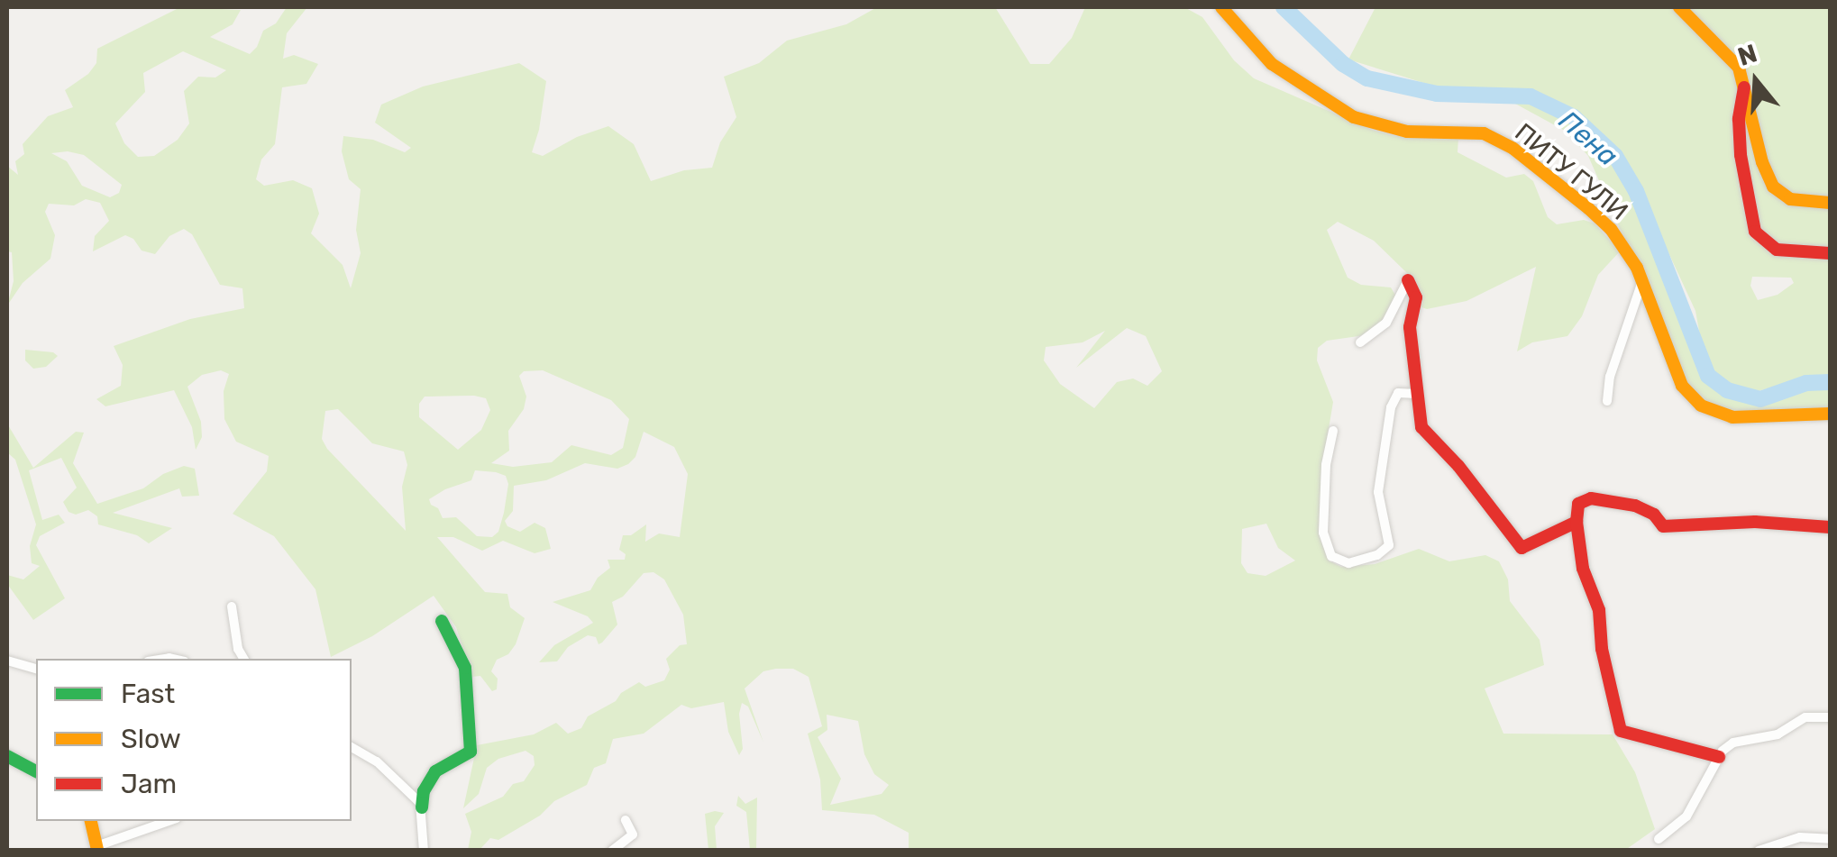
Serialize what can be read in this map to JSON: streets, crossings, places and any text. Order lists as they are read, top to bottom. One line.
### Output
{"streets":{"street":["ПИТУ ГУЛИ"]},"water":["Пена"],"legend":["Fast","Slow","Jam"],"north":"top"}
